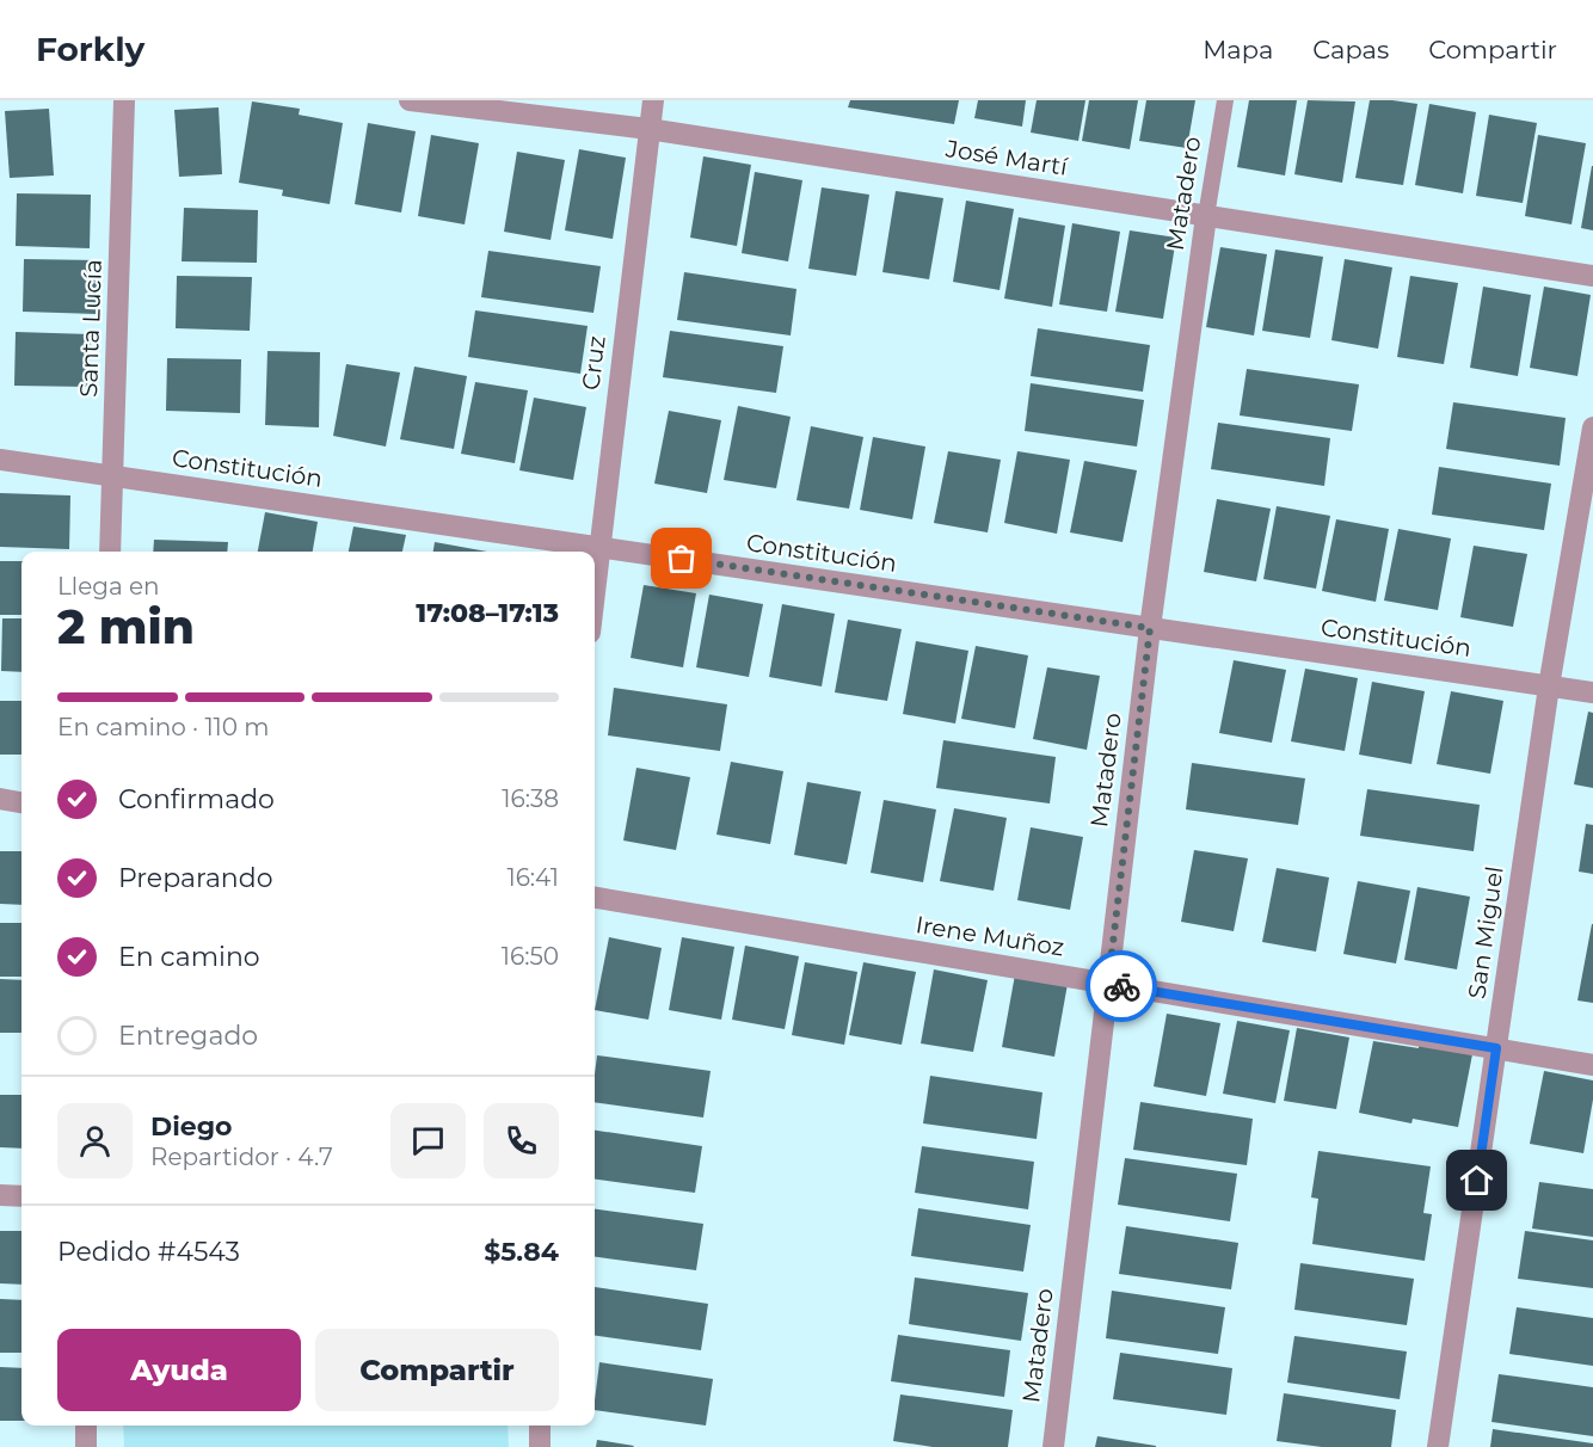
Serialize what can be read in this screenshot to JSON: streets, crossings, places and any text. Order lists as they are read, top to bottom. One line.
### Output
{"streets":{"street":["José Martí","Matadero","Santa Lucía","Cruz","Constitución","San Miguel","Irene Muñoz"]},"crossings":[["José Martí","Matadero"],["José Martí","Cruz"],["Matadero","Constitución"],["Matadero","Irene Muñoz"],["Santa Lucía","Constitución"],["Cruz","Constitución"],["Constitución","San Miguel"],["San Miguel","Irene Muñoz"]],"page":{"header":"Forkly","nav":["Mapa","Capas","Compartir"],"heading":["2 min","Llega en","17:08–17:13"],"panel":["Diego","Repartidor · 4.7","Pedido #4543","$5.84"],"bar":"En camino · 110 m","list":[["Confirmado","16:38"],["Preparando","16:41"],["En camino","16:50"],"Entregado"],"buttons":["Ayuda","Compartir"]}}
